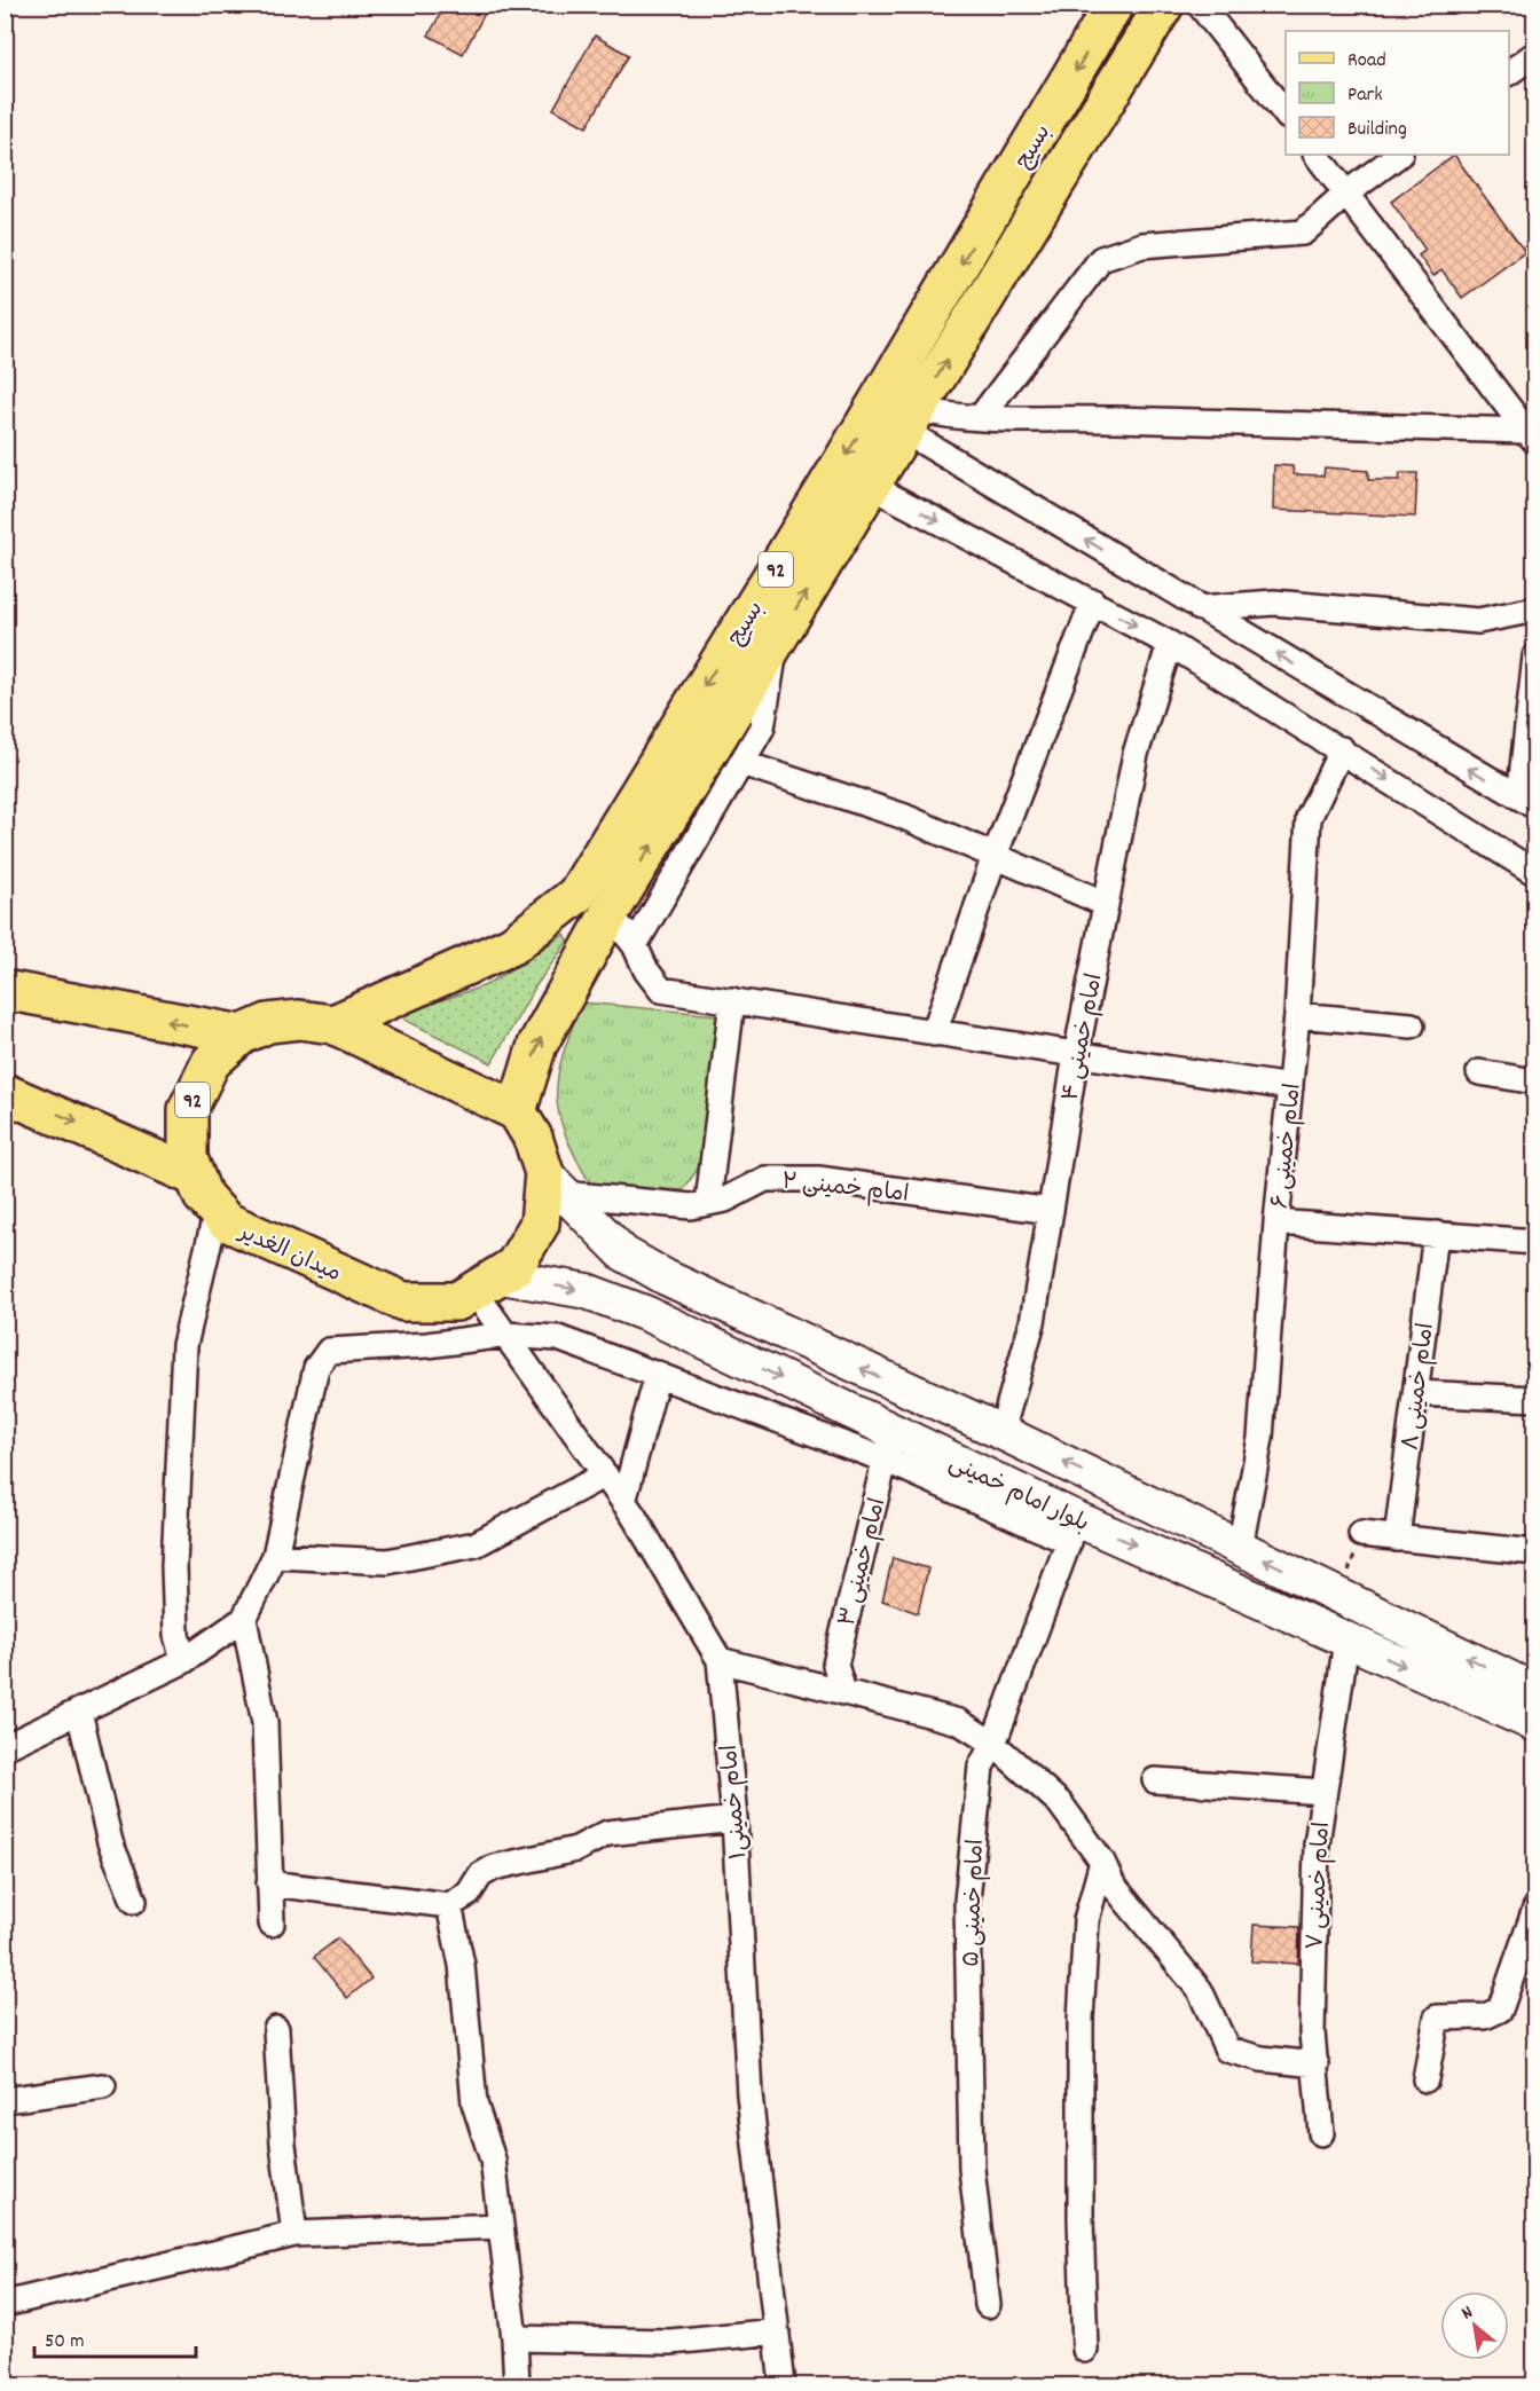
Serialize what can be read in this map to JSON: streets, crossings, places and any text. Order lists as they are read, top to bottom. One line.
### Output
{"streets":{"main road":["بسیج","92","میدان الغدیر","بلوار امام خمینی"],"street":["امام خمینی ۴","امام خمینی ۶","امام خمینی ۲","امام خمینی ۸","امام خمینی ۳","امام خمینی۱","امام خمینی ۷","امام خمینی ۵"]},"crossings":[["بسیج","میدان الغدیر"],["امام خمینی ۴","امام خمینی ۲"],["امام خمینی ۴","بلوار امام خمینی"],["امام خمینی ۶","بلوار امام خمینی"],["امام خمینی ۲","میدان الغدیر"],["امام خمینی ۲","بلوار امام خمینی"],["میدان الغدیر","بلوار امام خمینی"],["میدان الغدیر","امام خمینی۱"],["بلوار امام خمینی","امام خمینی ۳"],["بلوار امام خمینی","امام خمینی۱"],["بلوار امام خمینی","امام خمینی ۷"],["بلوار امام خمینی","امام خمینی ۵"]],"legend":["Road","Park","Building"],"scale_bar":"50 m","north":"top left"}
